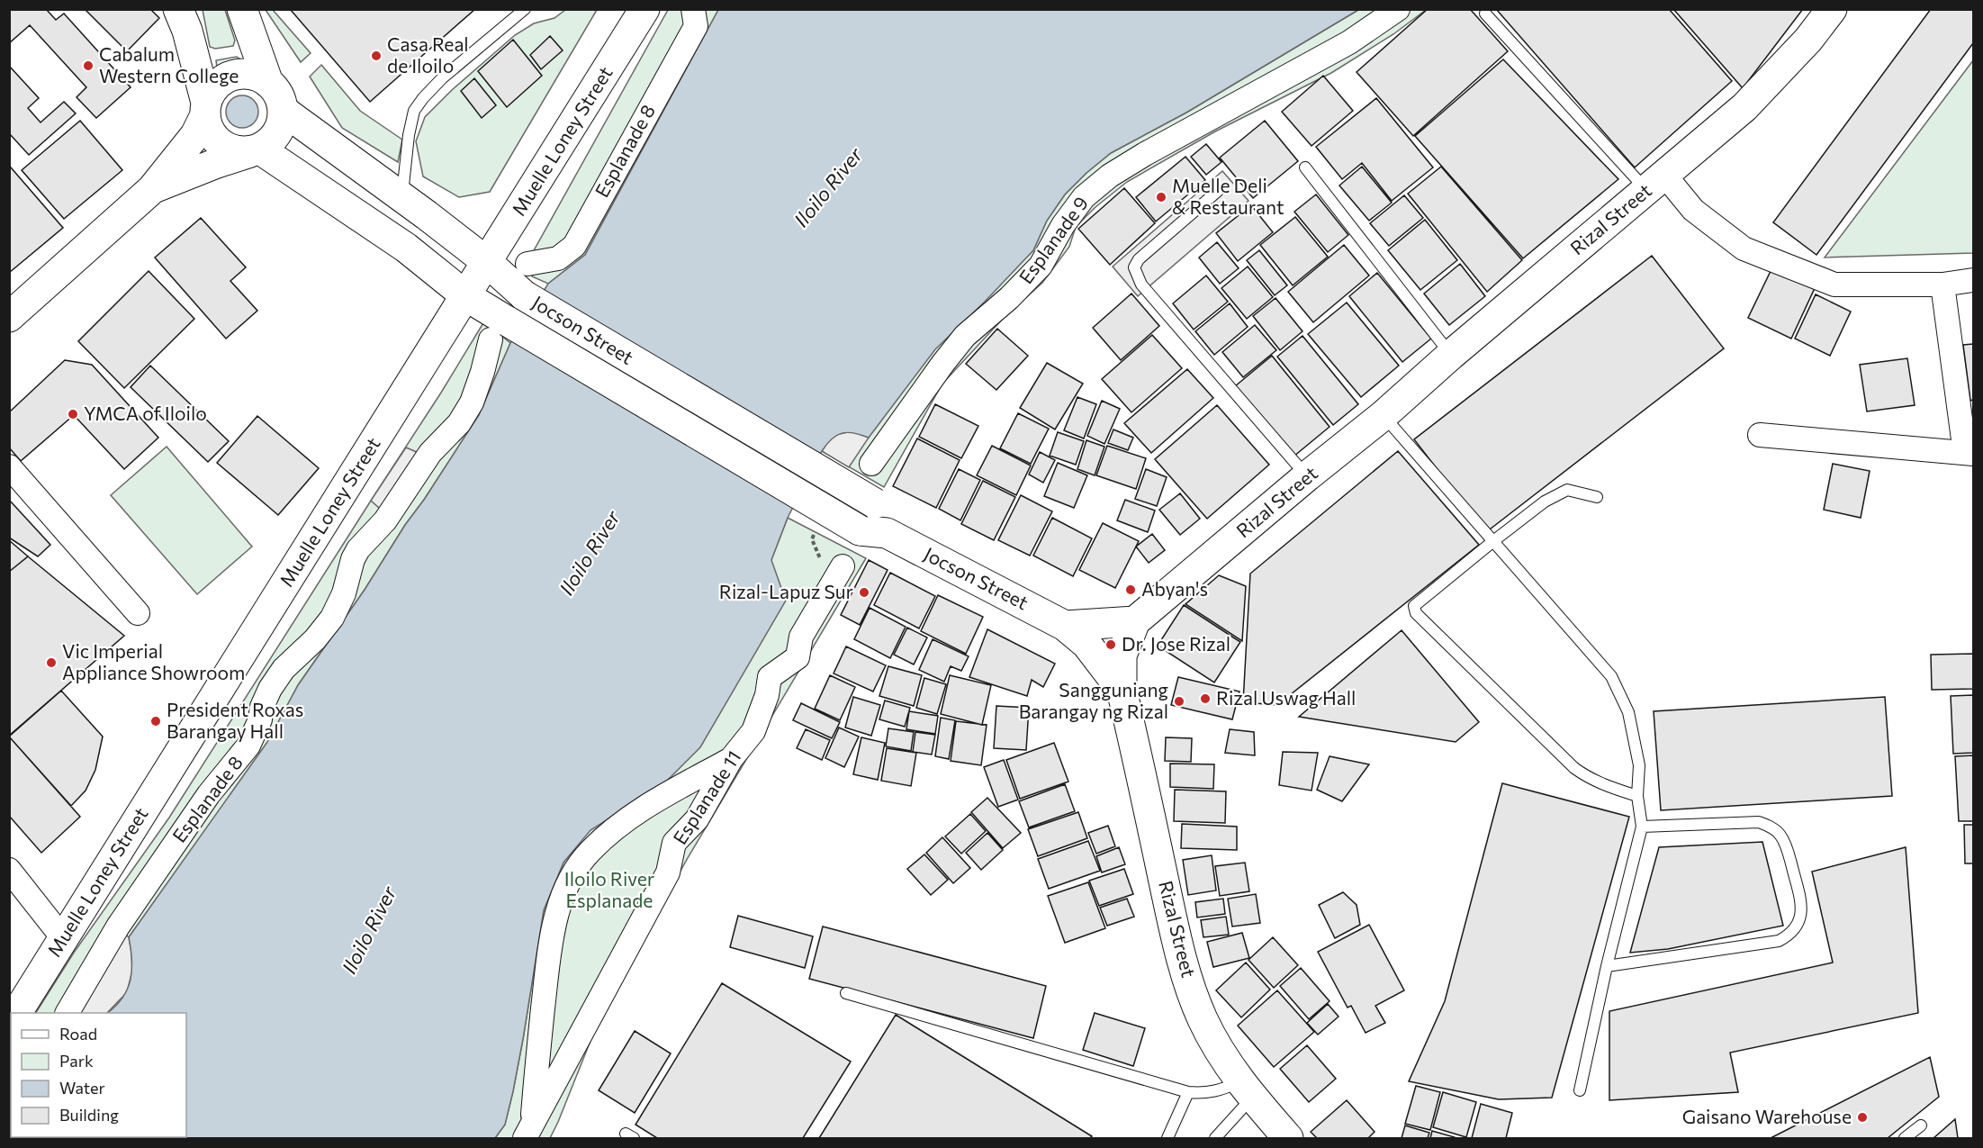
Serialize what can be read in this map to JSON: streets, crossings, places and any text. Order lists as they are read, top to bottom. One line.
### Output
{"streets":{"main road":["Muelle Loney Street","Rizal Street","Jocson Street"],"street":["Esplanade 8","Esplanade 9","Esplanade 11"]},"crossings":[["Muelle Loney Street","Jocson Street"],["Esplanade 8","Jocson Street"],["Rizal Street","Jocson Street"]],"water":["Iloilo River"],"parks":["Iloilo River Esplanade"],"places":["Casa Real de Iloilo","Cabalum Western College","Muelle Deli & Restaurant","YMCA of Iloilo","Abyan's","Rizal-Lapuz Sur","Dr. Jose Rizal","Vic Imperial Appliance Showroom","Rizal Uswag Hall","Sangguniang Barangay ng Rizal","President Roxas Barangay Hall","Gaisano Warehouse"],"legend":["Road","Park","Water","Building"]}
